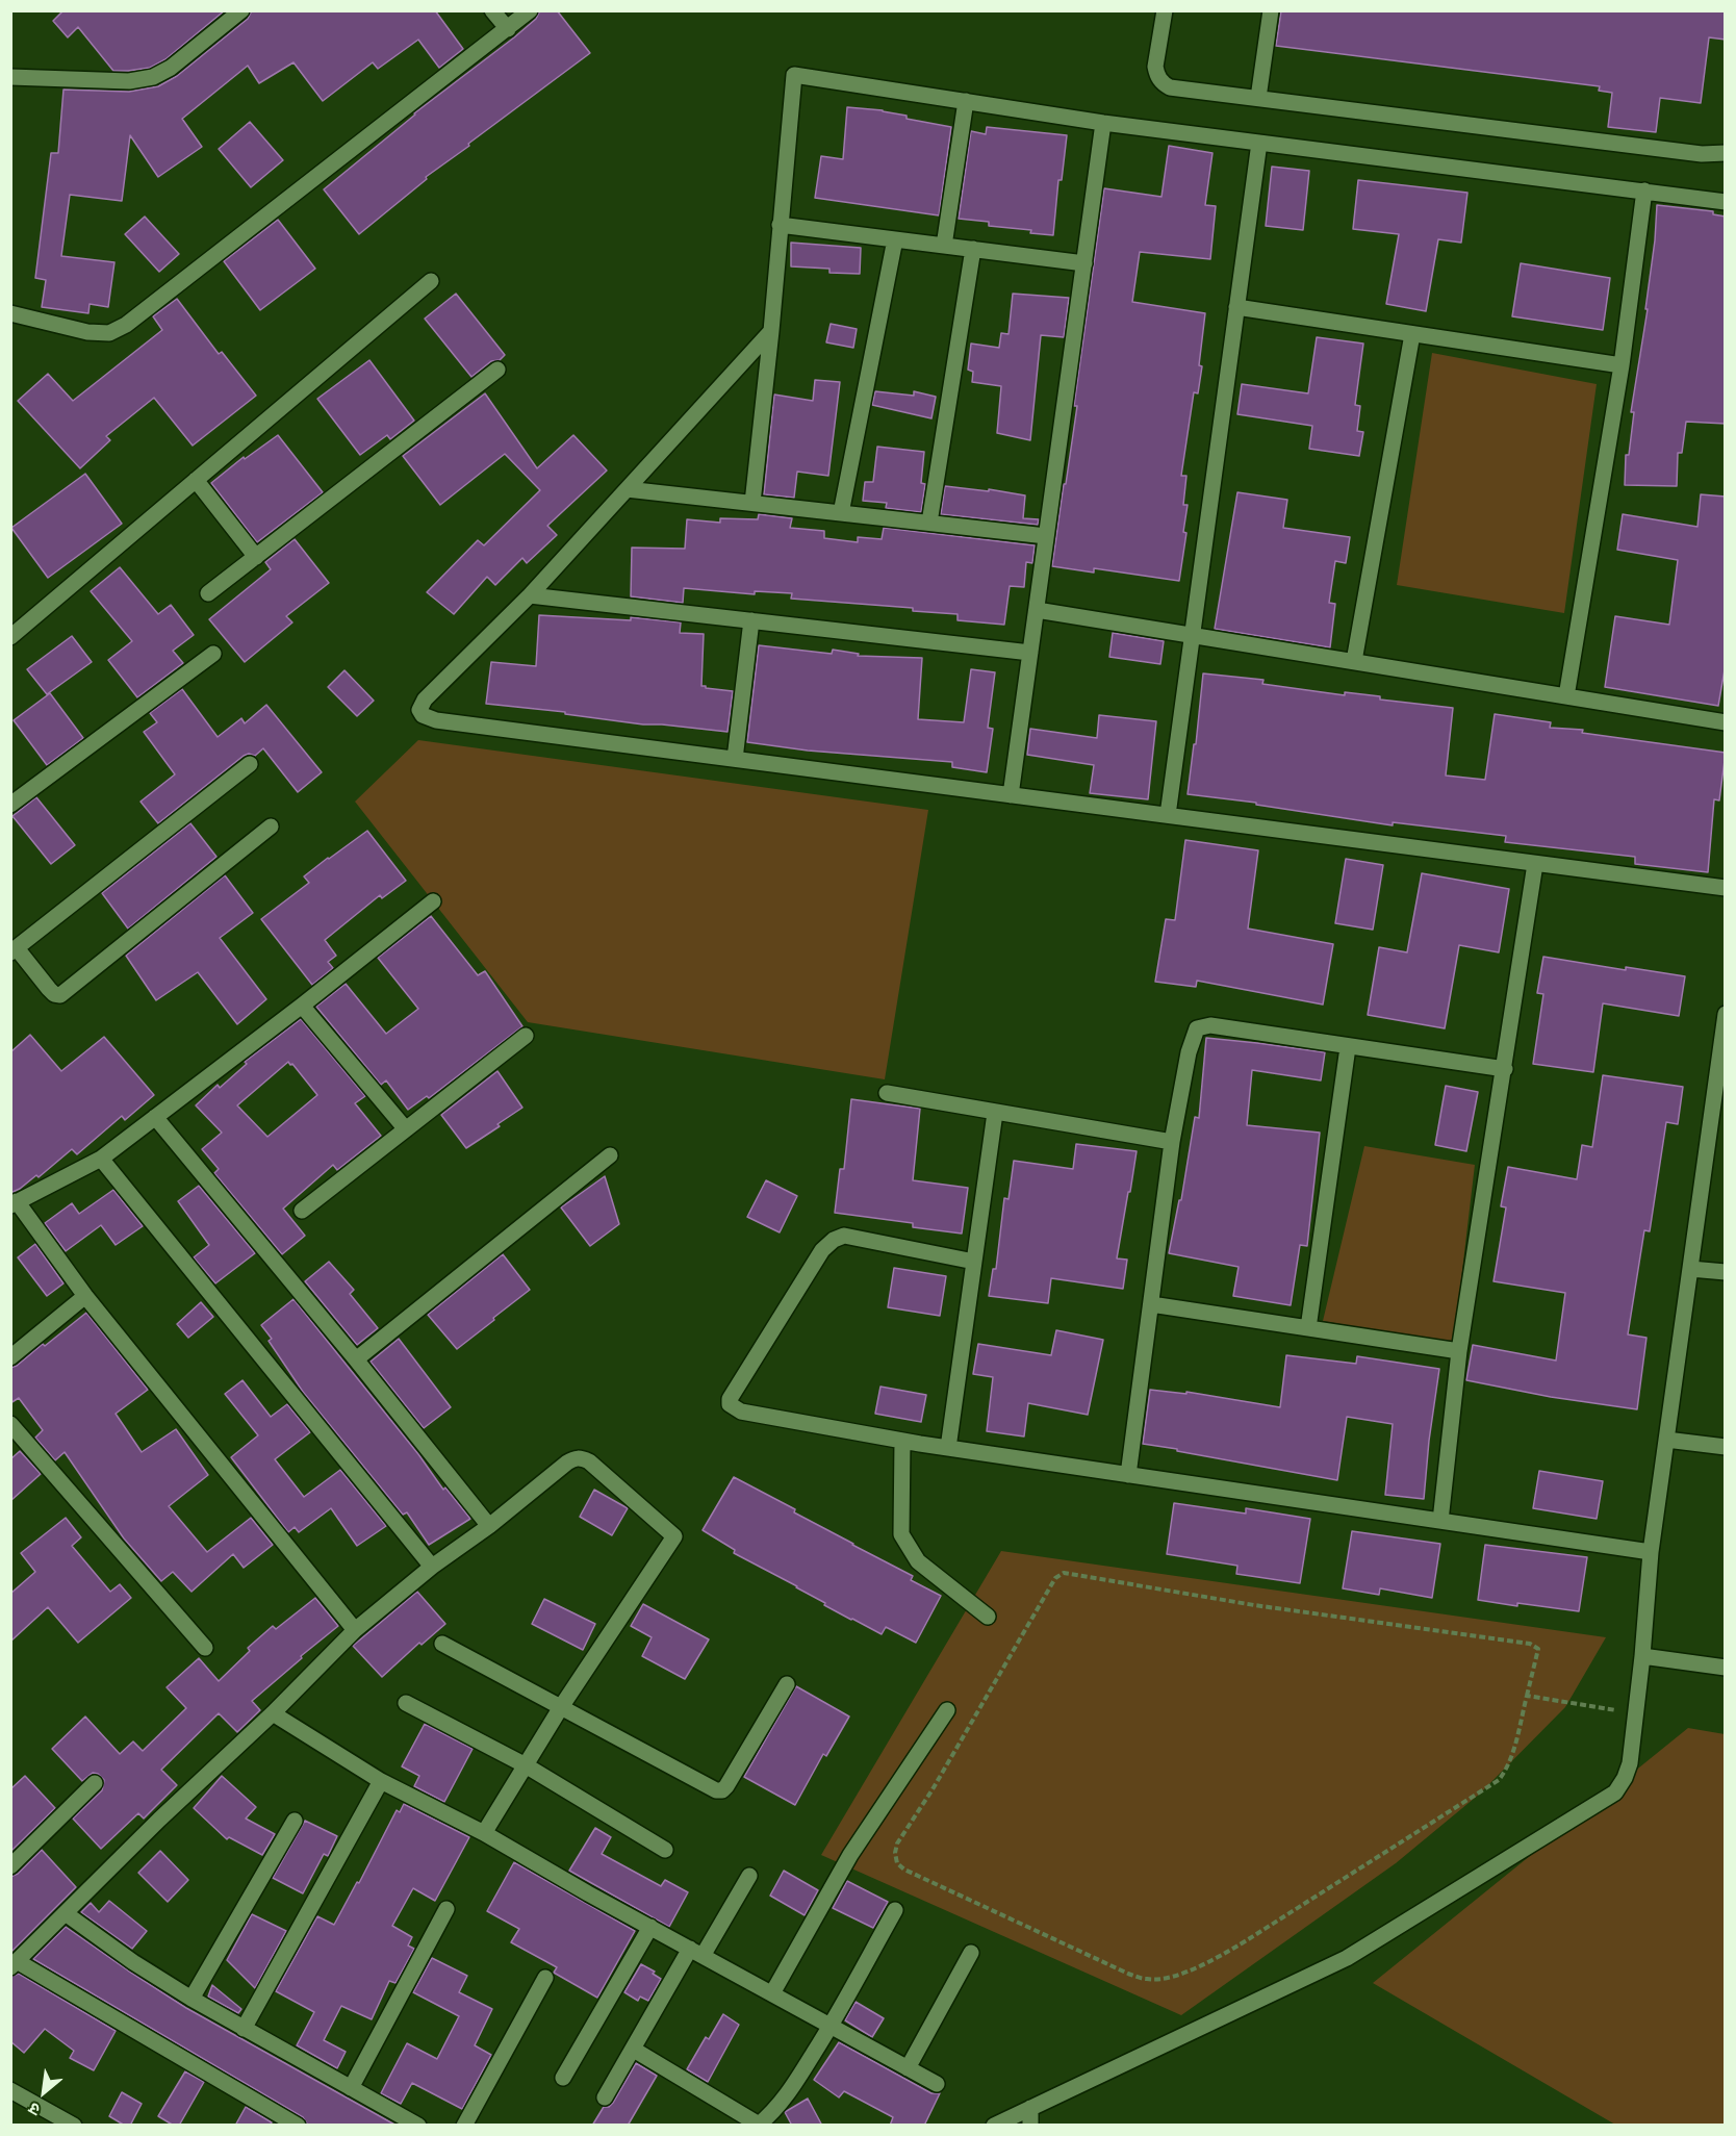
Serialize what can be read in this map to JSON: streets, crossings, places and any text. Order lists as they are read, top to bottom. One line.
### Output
{"north":"bottom left"}
